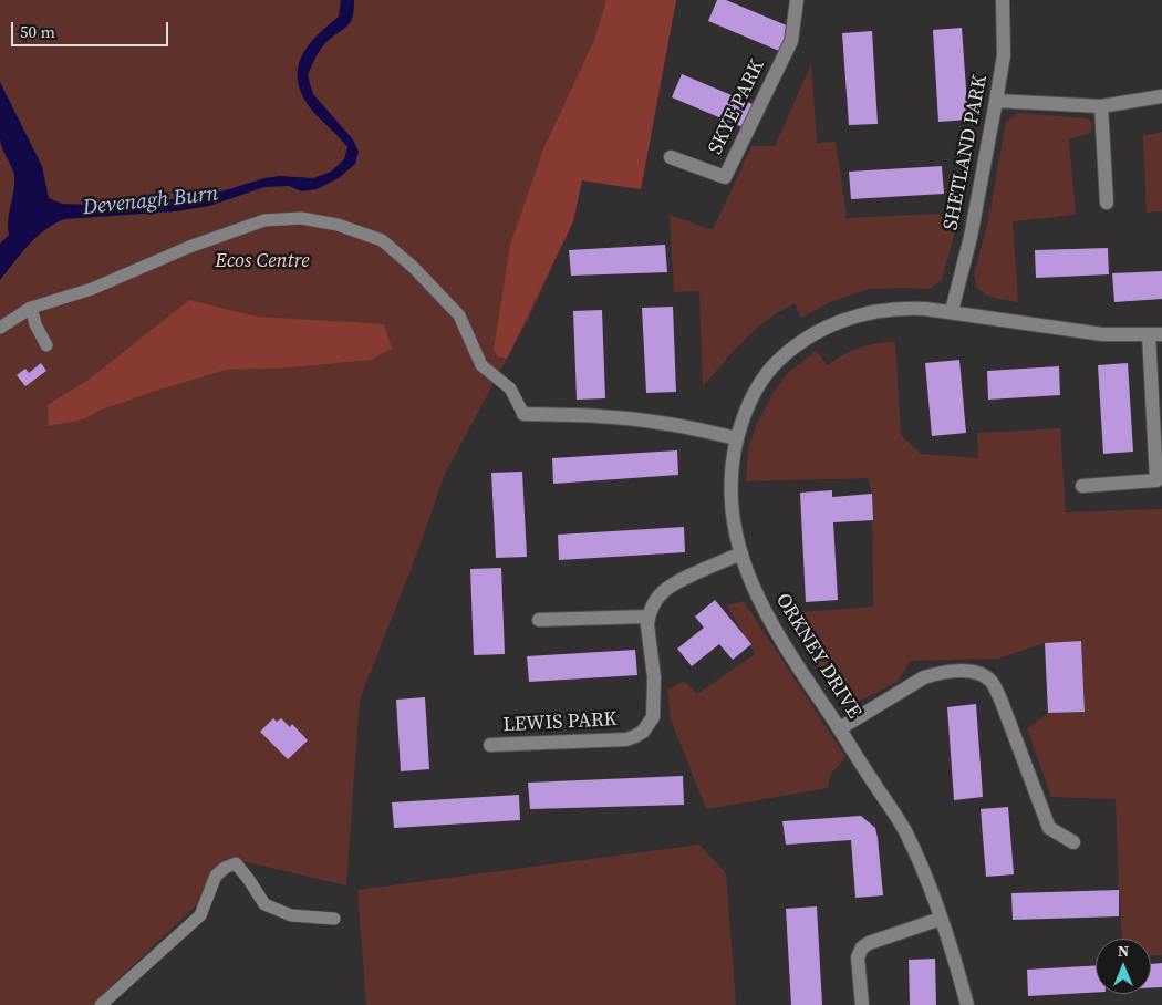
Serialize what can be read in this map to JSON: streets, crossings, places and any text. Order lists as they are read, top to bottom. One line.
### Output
{"streets":{"street":["SKYE PARK","SHETLAND PARK","ORKNEY DRIVE","LEWIS PARK"]},"crossings":[["SHETLAND PARK","ORKNEY DRIVE"]],"water":["Devenagh Burn"],"parks":["Ecos Centre"],"scale_bar":"50 m","north":"top"}
